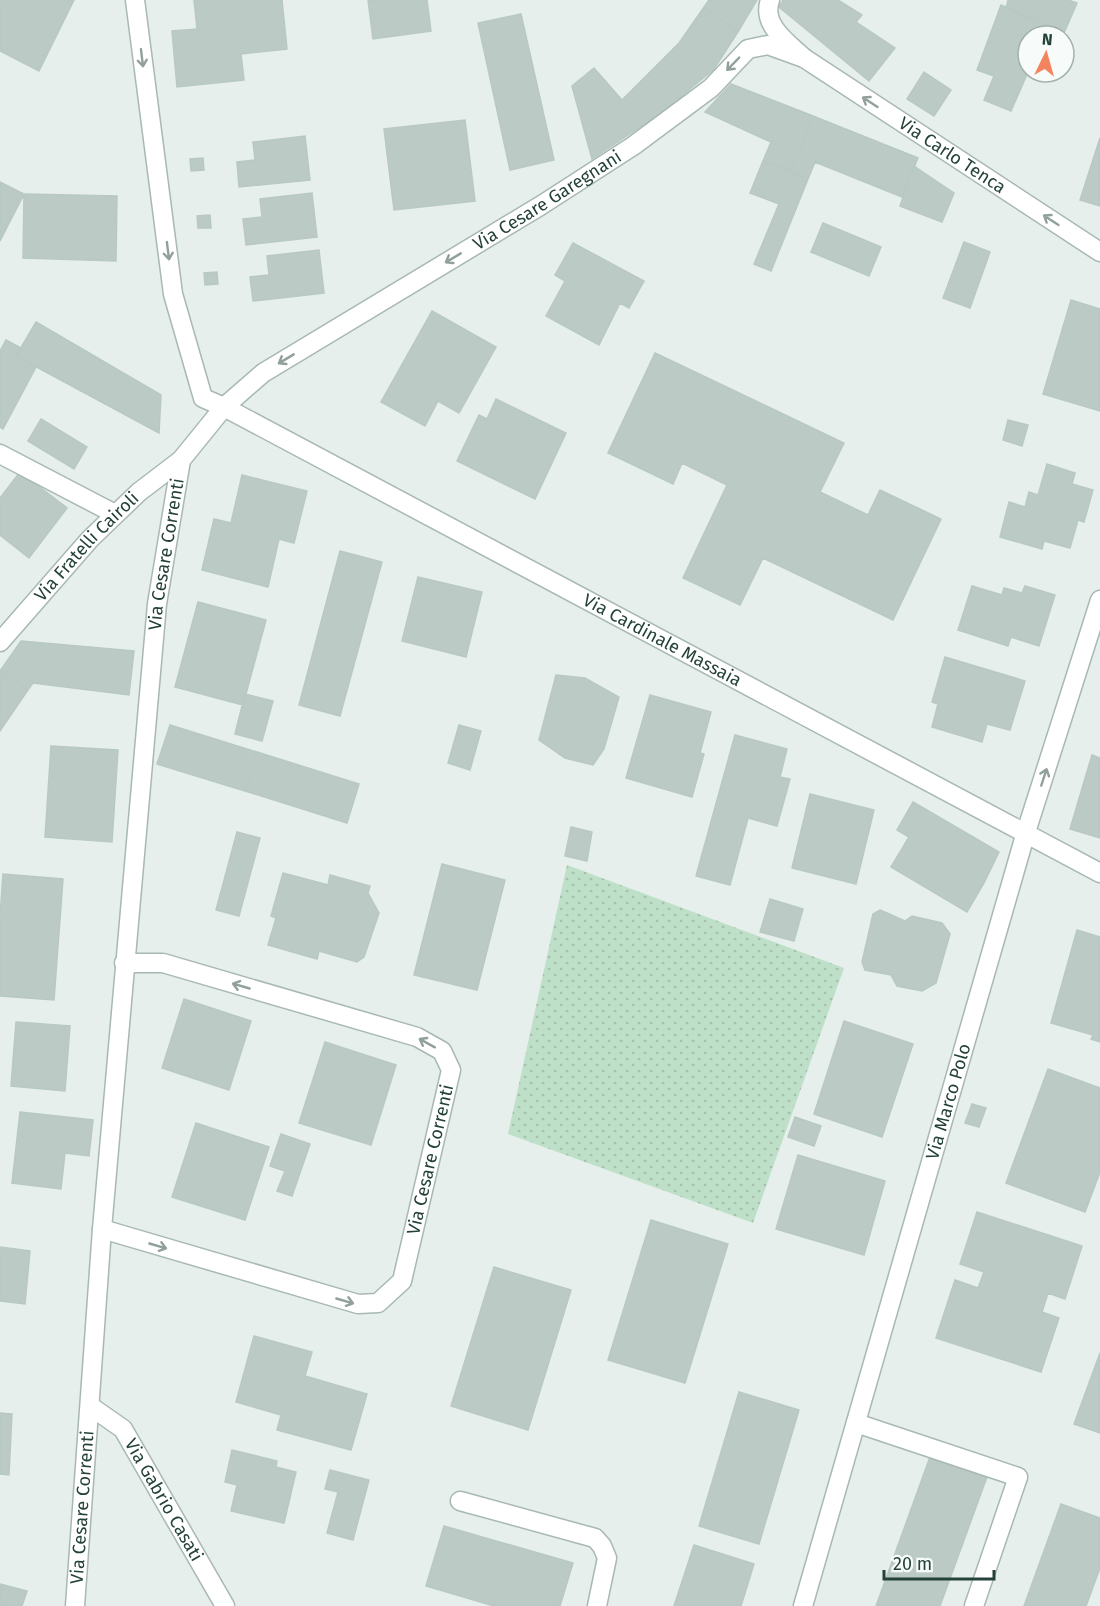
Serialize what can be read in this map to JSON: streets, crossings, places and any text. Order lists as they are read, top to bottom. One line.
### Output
{"streets":{"street":["Via Carlo Tenca","Via Cesare Garegnani","Via Fratelli Cairoli","Via Cesare Correnti","Via Cardinale Massaia","Via Marco Polo","Via Gabrio Casati"]},"crossings":[["Via Carlo Tenca","Via Cesare Garegnani"],["Via Cesare Garegnani","Via Cesare Correnti"],["Via Cesare Garegnani","Via Cardinale Massaia"],["Via Fratelli Cairoli","Via Cesare Correnti"],["Via Cesare Correnti","Via Cardinale Massaia"],["Via Cesare Correnti","Via Gabrio Casati"],["Via Cardinale Massaia","Via Marco Polo"]],"one_way":["Via Carlo Tenca","Via Cesare Garegnani"],"scale_bar":"20 m","north":"top"}
